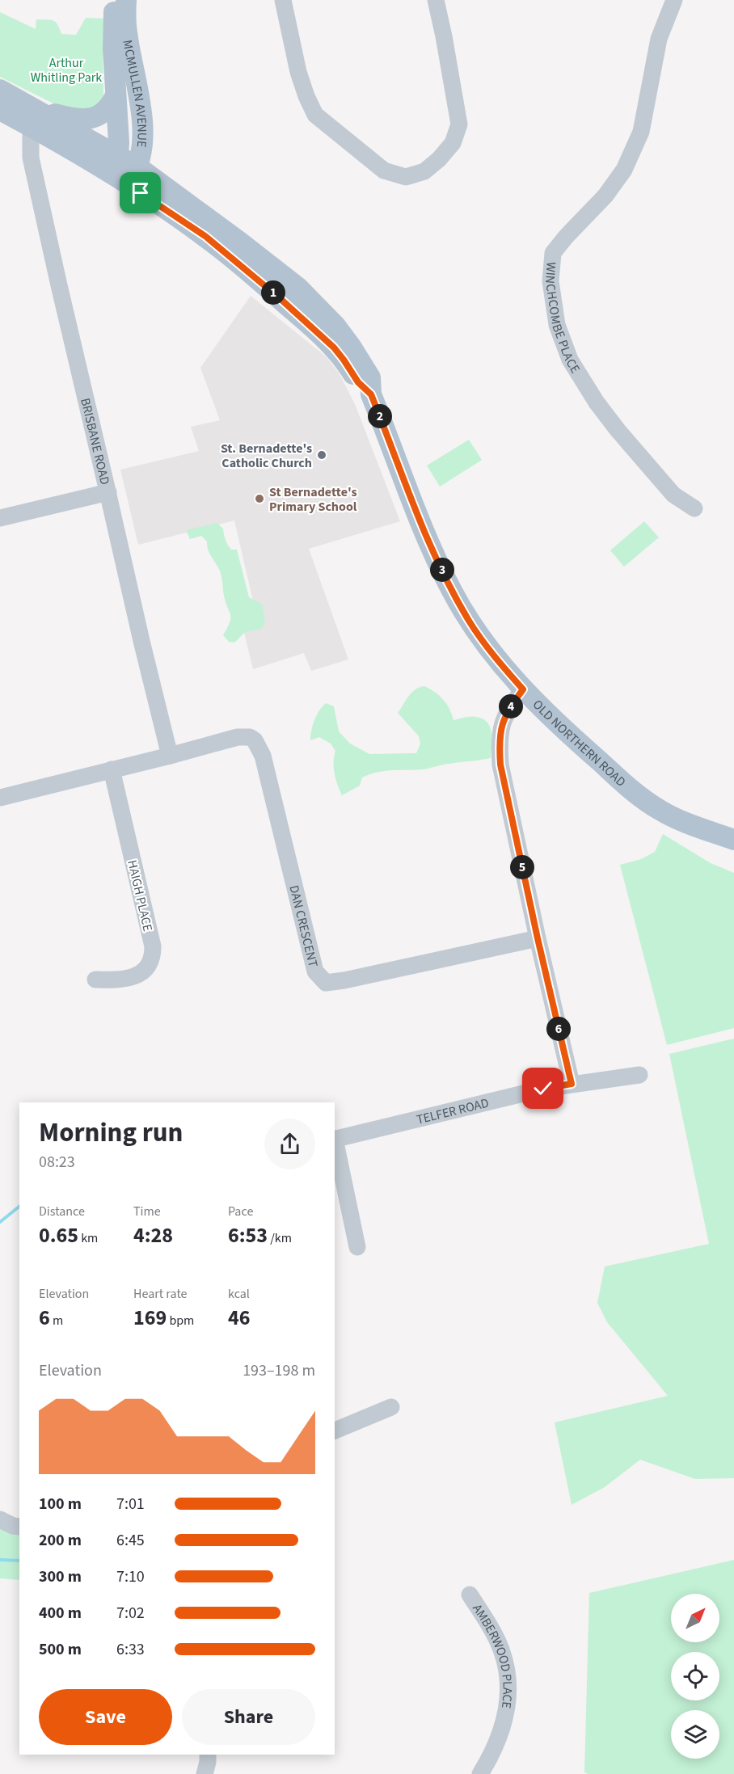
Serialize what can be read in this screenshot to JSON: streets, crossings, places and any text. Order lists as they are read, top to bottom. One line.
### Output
{"streets":{"main road":["MCMULLEN AVENUE","OLD NORTHERN ROAD"],"street":["WINCHCOMBE PLACE","BRISBANE ROAD","HAIGH PLACE","DAN CRESCENT","TELFER ROAD","AMBERWOOD PLACE"]},"crossings":[["MCMULLEN AVENUE","OLD NORTHERN ROAD"],["BRISBANE ROAD","OLD NORTHERN ROAD"],["BRISBANE ROAD","DAN CRESCENT"]],"parks":["Arthur Whitling Park"],"places":["St. Bernadette's Catholic Church","St Bernadette's Primary School"],"north":"top right","page":{"pins":["1","2","3","4","5","6"],"heading":["Morning run","08:23"],"stats":[["Distance","0.65 km"],["Time","4:28"],["Pace","6:53 /km"],["Elevation","6 m"],["Heart rate","169 bpm"],["kcal","46"]],"chart":["Elevation","193–198 m"],"list":[{"name":"100 m","note":"7:01"},{"name":"200 m","note":"6:45"},{"name":"300 m","note":"7:10"},{"name":"400 m","note":"7:02"},{"name":"500 m","note":"6:33"}],"buttons":["Save","Share"]}}
